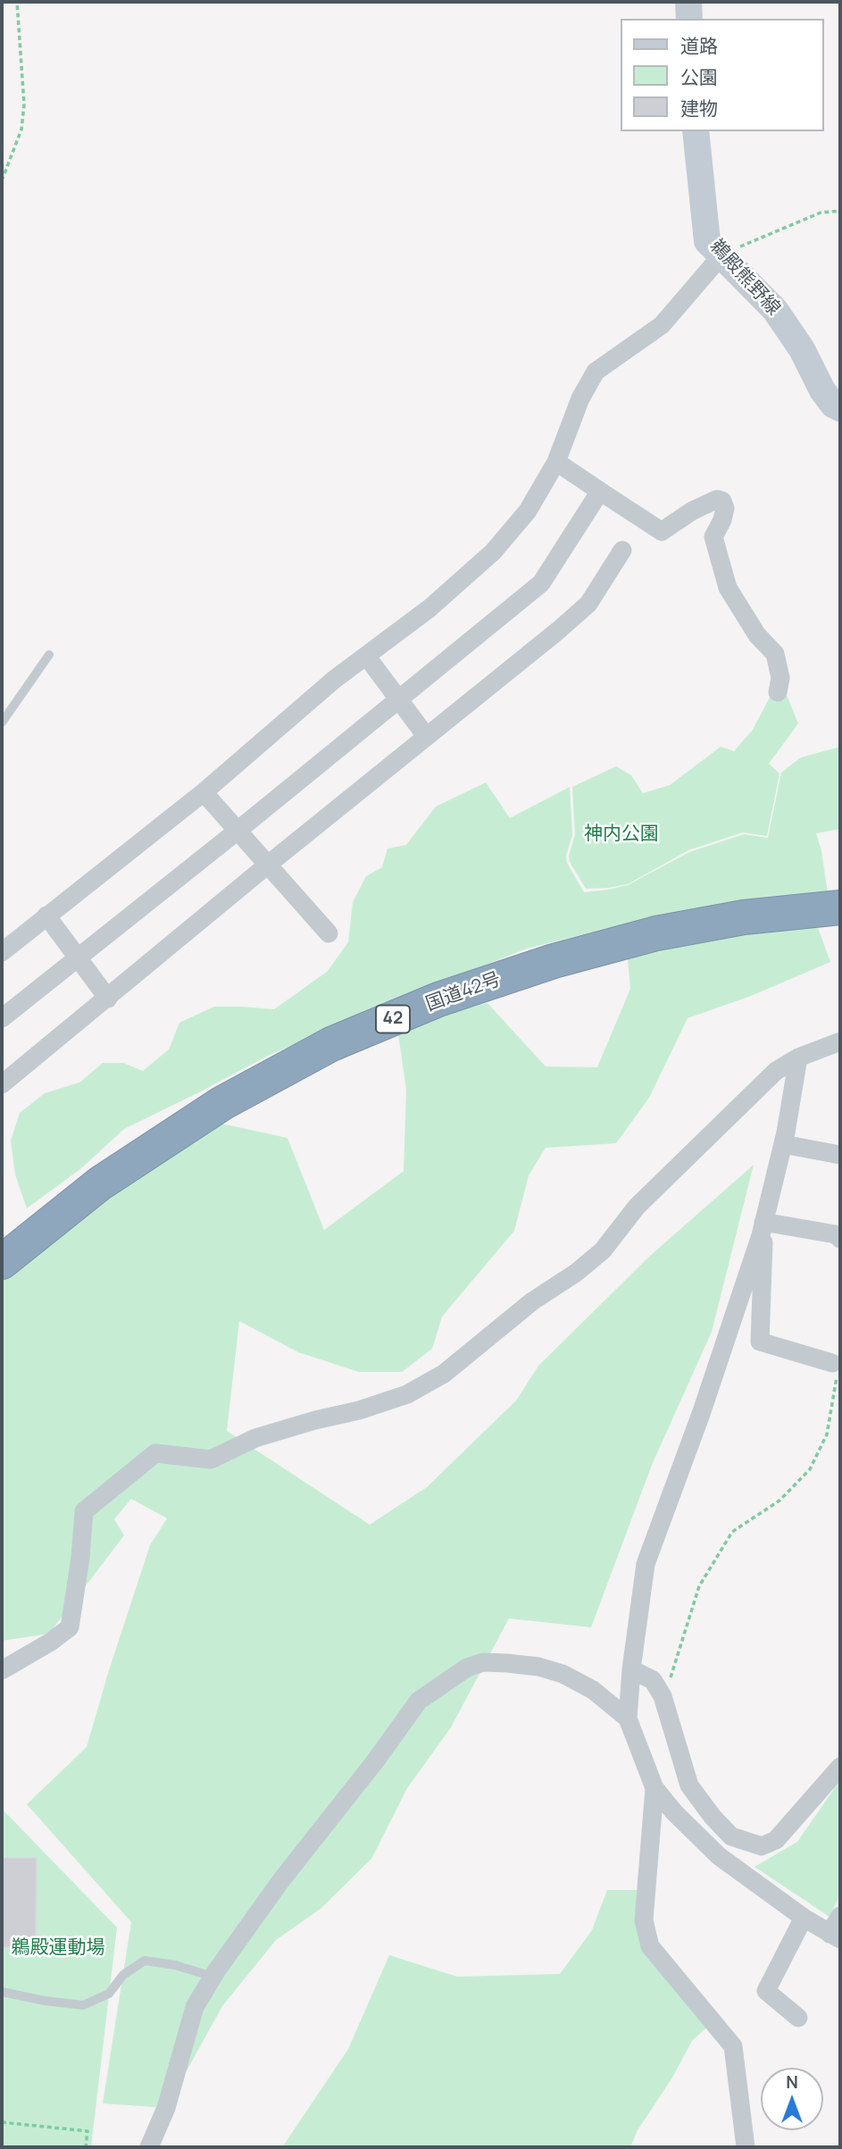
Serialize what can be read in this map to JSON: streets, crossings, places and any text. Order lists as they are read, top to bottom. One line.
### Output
{"streets":{"highway":["国道42号","42"],"main road":["鵜殿熊野線"]},"parks":["神内公園","鵜殿運動場"],"legend":["道路","公園","建物"],"north":"top"}
